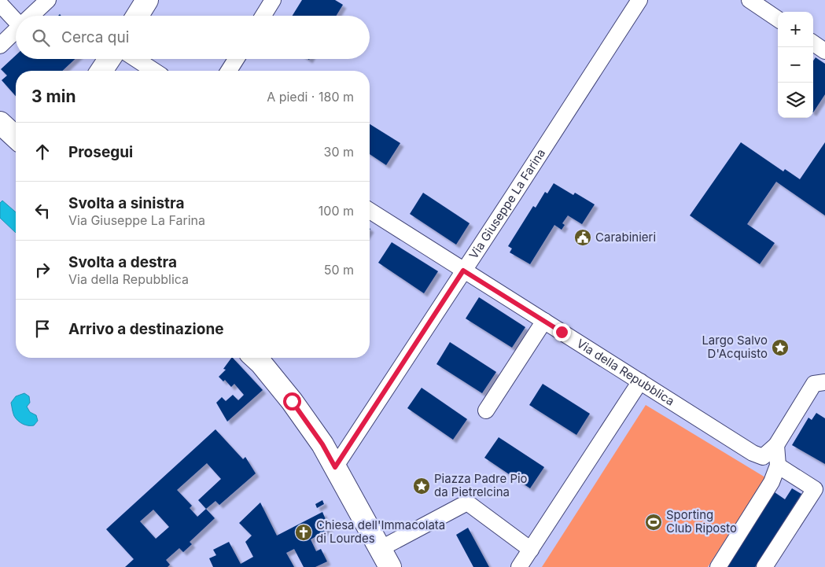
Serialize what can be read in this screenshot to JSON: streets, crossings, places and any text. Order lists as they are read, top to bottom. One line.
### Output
{"streets":{"street":["Via Giuseppe La Farina","Via della Repubblica"]},"crossings":[["Via Giuseppe La Farina","Via della Repubblica"]],"places":{"public building":["Carabinieri"],"place":["Largo Salvo D'Acquisto","Piazza Padre Pio da Pietrelcina"],"sports":["Sporting Club Riposto"],"church":["Chiesa dell'Immacolata di Lourdes"]},"page":{"map_buttons":["+","−"],"search":"Cerca qui","heading":["3 min","A piedi · 180 m"],"list":[["Prosegui","30 m"],["Svolta a sinistra","Via Giuseppe La Farina","100 m"],["Svolta a destra","Via della Repubblica","50 m"],"Arrivo a destinazione"]}}
